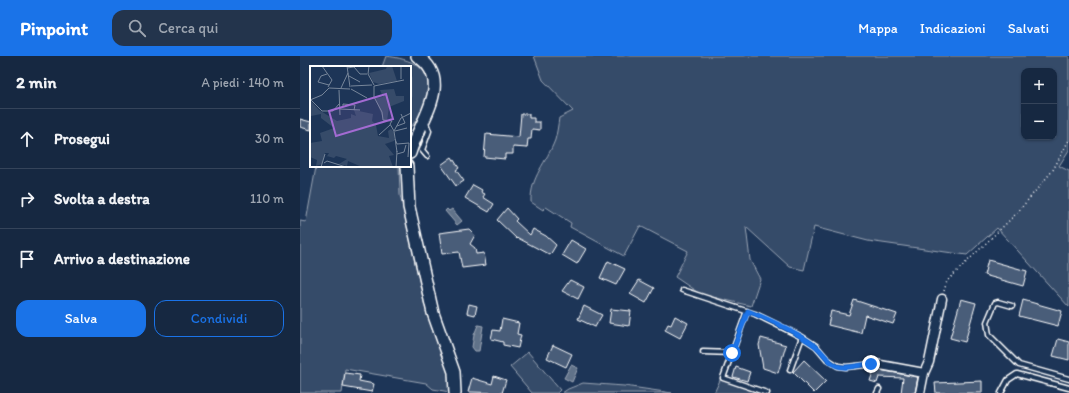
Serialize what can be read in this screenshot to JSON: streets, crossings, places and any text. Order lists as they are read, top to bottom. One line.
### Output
{"page":{"header":"Pinpoint","search":"Cerca qui","nav":["Mappa","Indicazioni","Salvati"],"heading":["2 min","A piedi · 140 m"],"map_buttons":["+","−"],"list":[["Prosegui","30 m"],["Svolta a destra","110 m"],"Arrivo a destinazione"],"buttons":["Salva","Condividi"]}}
